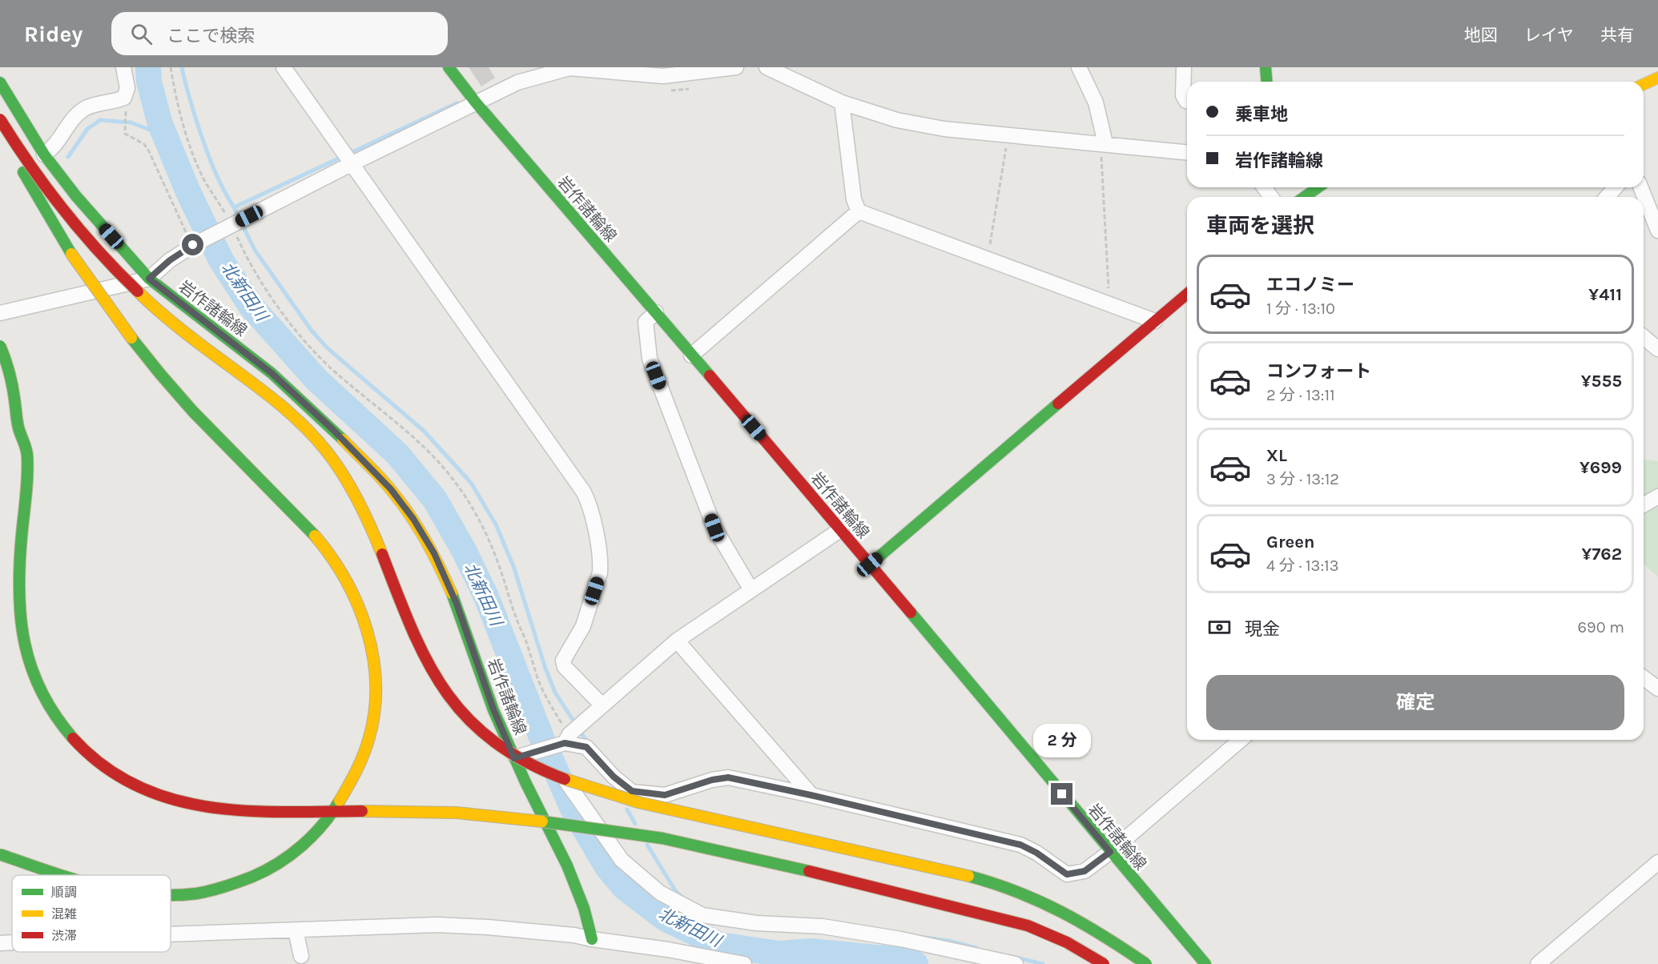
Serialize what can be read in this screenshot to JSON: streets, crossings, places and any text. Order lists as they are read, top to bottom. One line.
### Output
{"streets":{"main road":["岩作諸輪線"]},"water":["北新田川"],"legend":["順調","混雑","渋滞"],"page":{"header":"Ridey","search":"ここで検索","nav":["地図","レイヤ","共有"],"banner":["乗車地","岩作諸輪線"],"heading":"車両を選択","list":[{"name":"エコノミー","note":"1 分 · 13:10","value":"¥411"},{"name":"コンフォート","note":"2 分 · 13:11","value":"¥555"},{"name":"XL","note":"3 分 · 13:12","value":"¥699"},{"name":"Green","note":"4 分 · 13:13","value":"¥762"}],"pay":["現金","690 m"],"buttons":"確定","bubble":"2 分"}}
